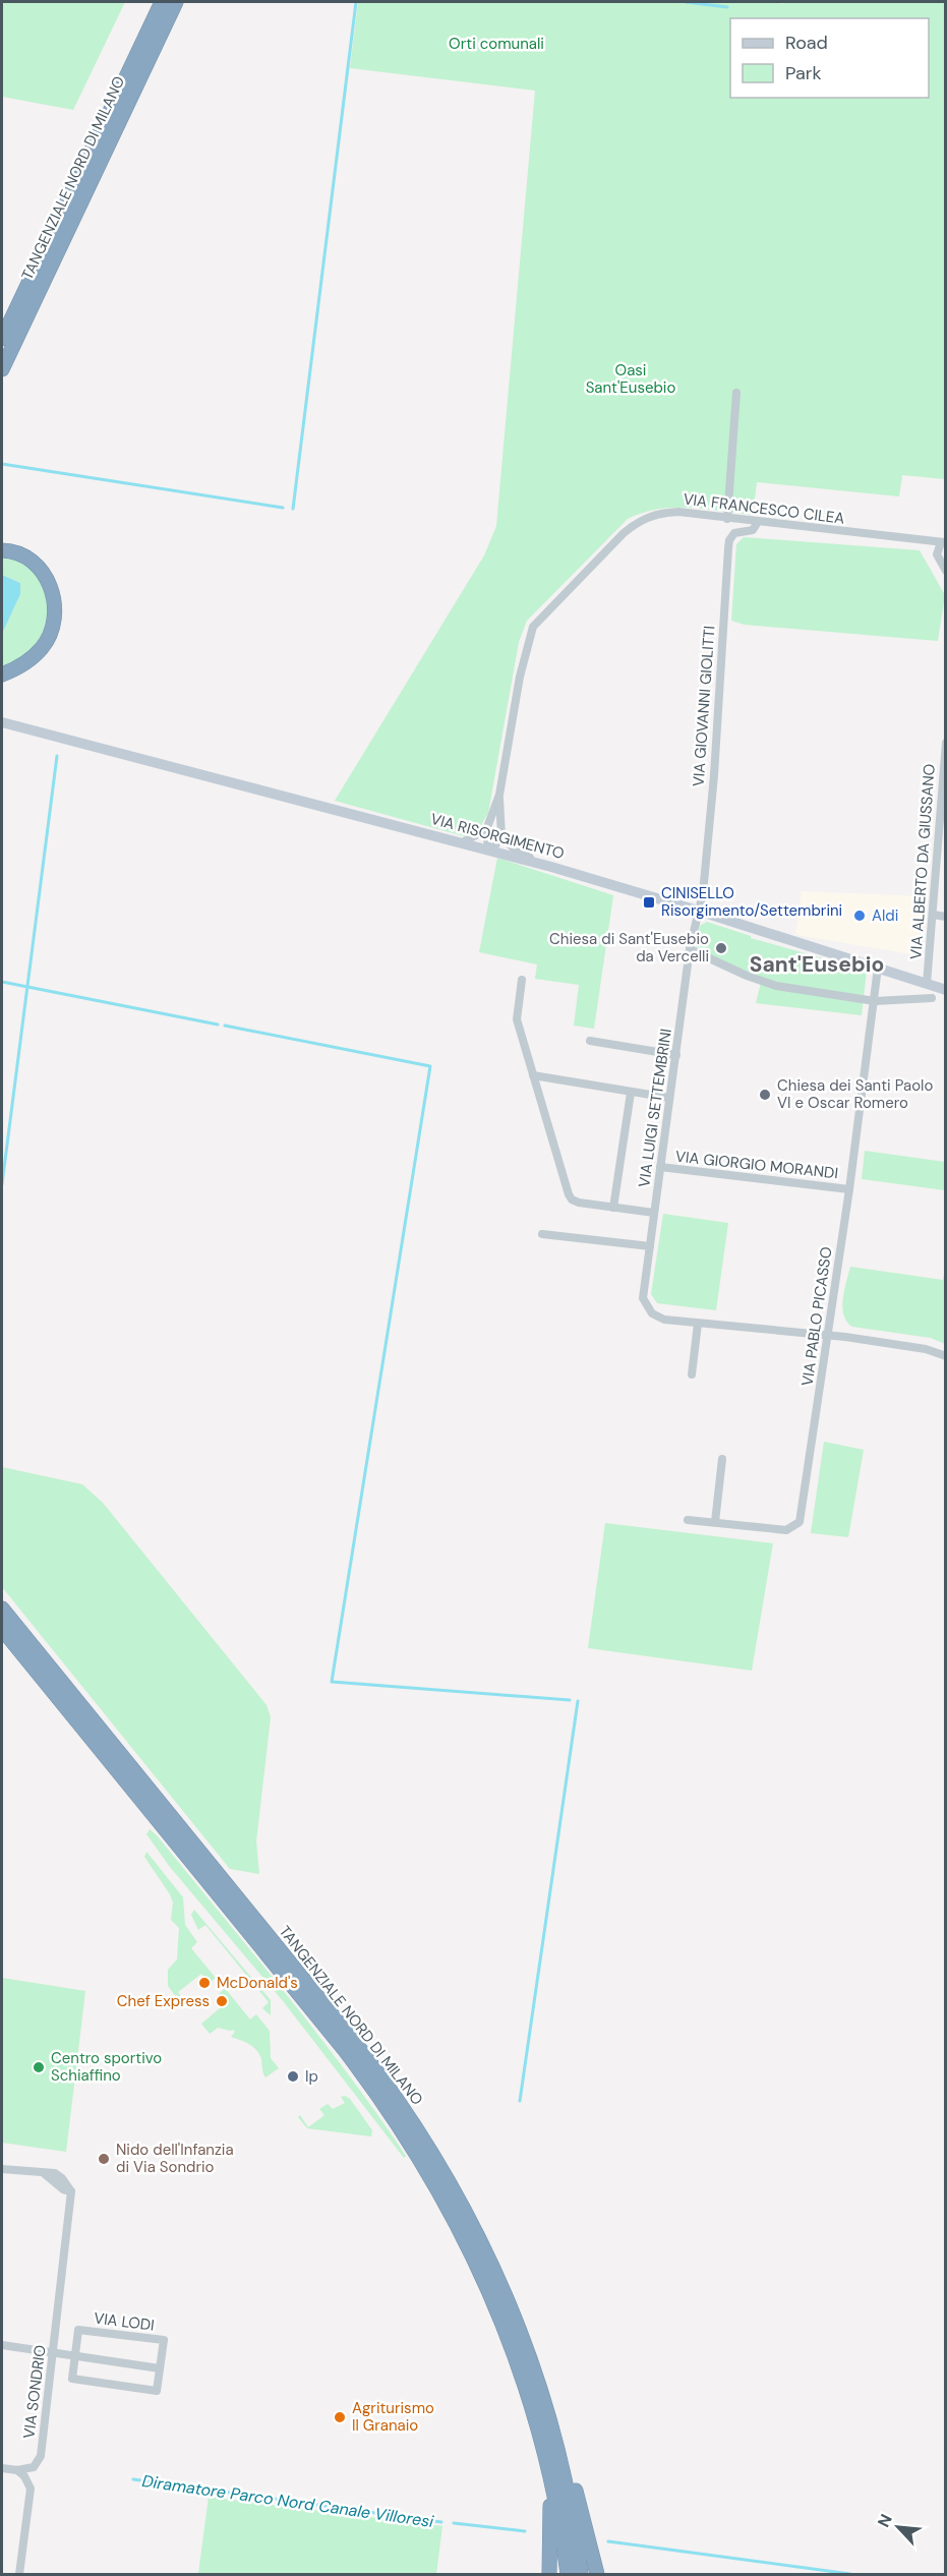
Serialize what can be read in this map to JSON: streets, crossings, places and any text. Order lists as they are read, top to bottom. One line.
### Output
{"streets":{"highway":["TANGENZIALE NORD DI MILANO"],"street":["VIA FRANCESCO CILEA","VIA GIOVANNI GIOLITTI","VIA RISORGIMENTO","VIA ALBERTO DA GIUSSANO","VIA LUIGI SETTEMBRINI","VIA GIORGIO MORANDI","VIA PABLO PICASSO","VIA LODI","VIA SONDRIO"]},"crossings":[["VIA FRANCESCO CILEA","VIA GIOVANNI GIOLITTI"],["VIA FRANCESCO CILEA","VIA RISORGIMENTO"],["VIA GIOVANNI GIOLITTI","VIA RISORGIMENTO"],["VIA GIOVANNI GIOLITTI","VIA LUIGI SETTEMBRINI"],["VIA RISORGIMENTO","VIA ALBERTO DA GIUSSANO"],["VIA RISORGIMENTO","VIA LUIGI SETTEMBRINI"],["VIA RISORGIMENTO","VIA PABLO PICASSO"],["VIA LUIGI SETTEMBRINI","VIA GIORGIO MORANDI"],["VIA GIORGIO MORANDI","VIA PABLO PICASSO"]],"districts":["Sant'Eusebio"],"water":["Diramatore Parco Nord Canale Villoresi"],"parks":["Orti comunali","Oasi Sant'Eusebio"],"places":{"transit":["CINISELLO Risorgimento/Settembrini"],"other":["Aldi","Chiesa di Sant'Eusebio da Vercelli","Chiesa dei Santi Paolo VI e Oscar Romero","McDonald's","Chef Express","Centro sportivo Schiaffino","Ip","Nido dell'Infanzia di Via Sondrio","Agriturismo Il Granaio"]},"legend":["Road","Park"],"north":"top left"}
